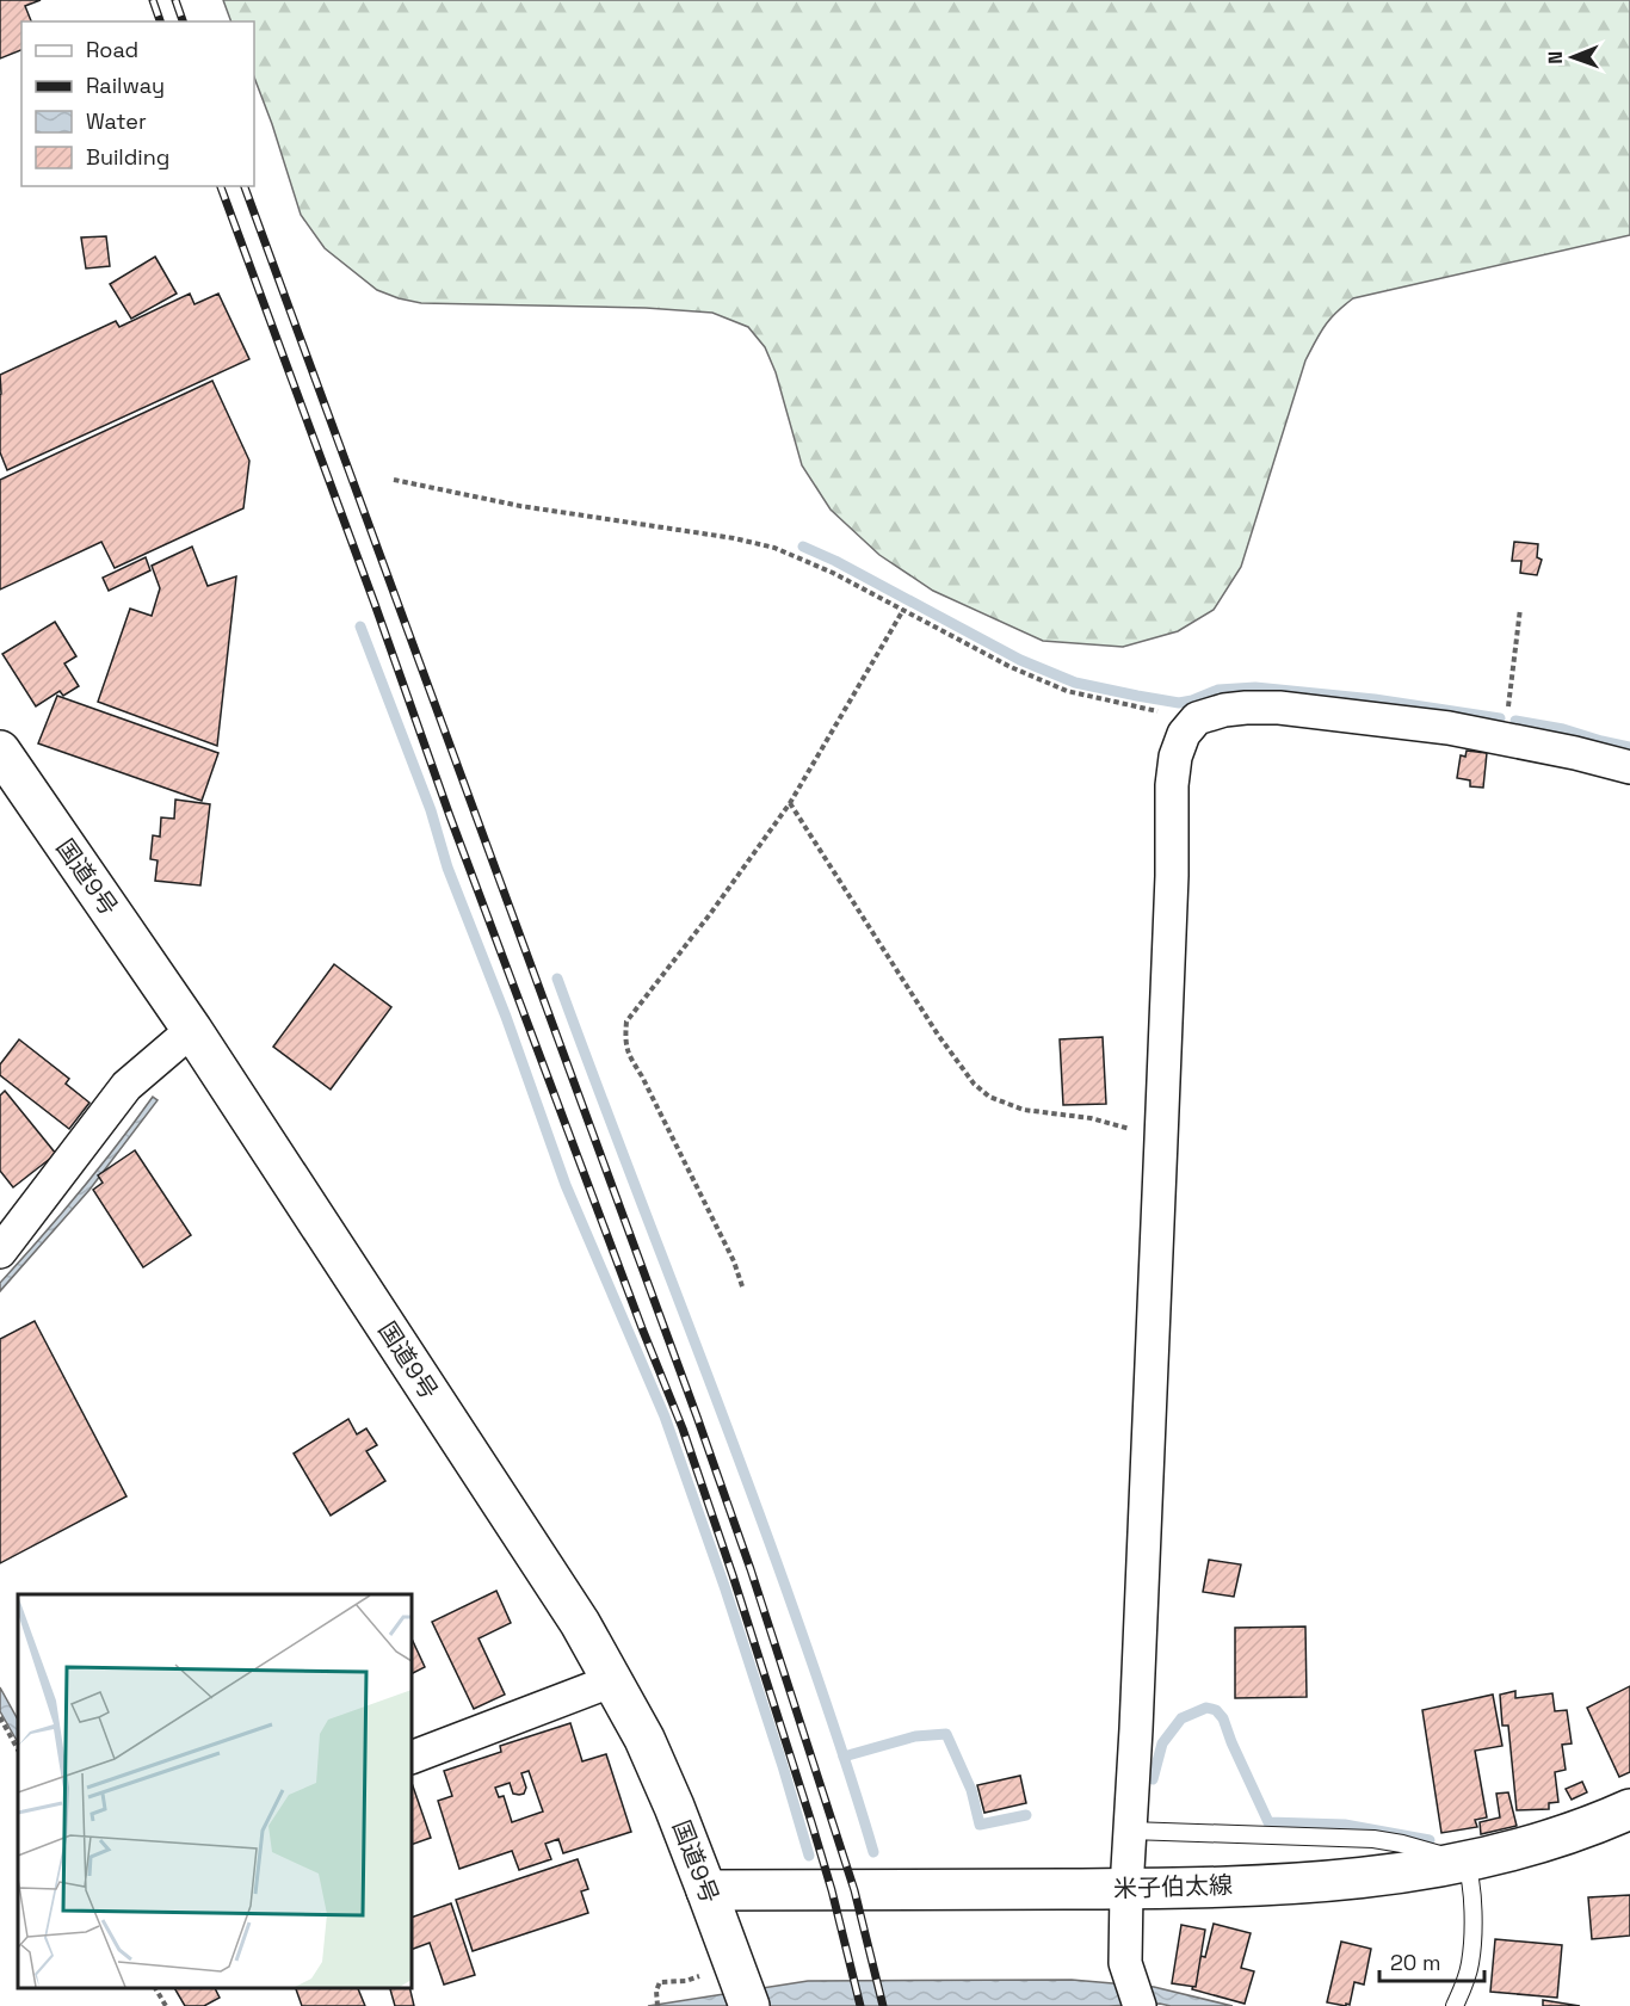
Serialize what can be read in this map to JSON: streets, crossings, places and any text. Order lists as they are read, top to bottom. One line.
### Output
{"streets":{"main road":["国道9号","米子伯太線"]},"crossings":[["国道9号","米子伯太線"]],"legend":["Road","Railway","Water","Building"],"scale_bar":"20 m","north":"left"}
